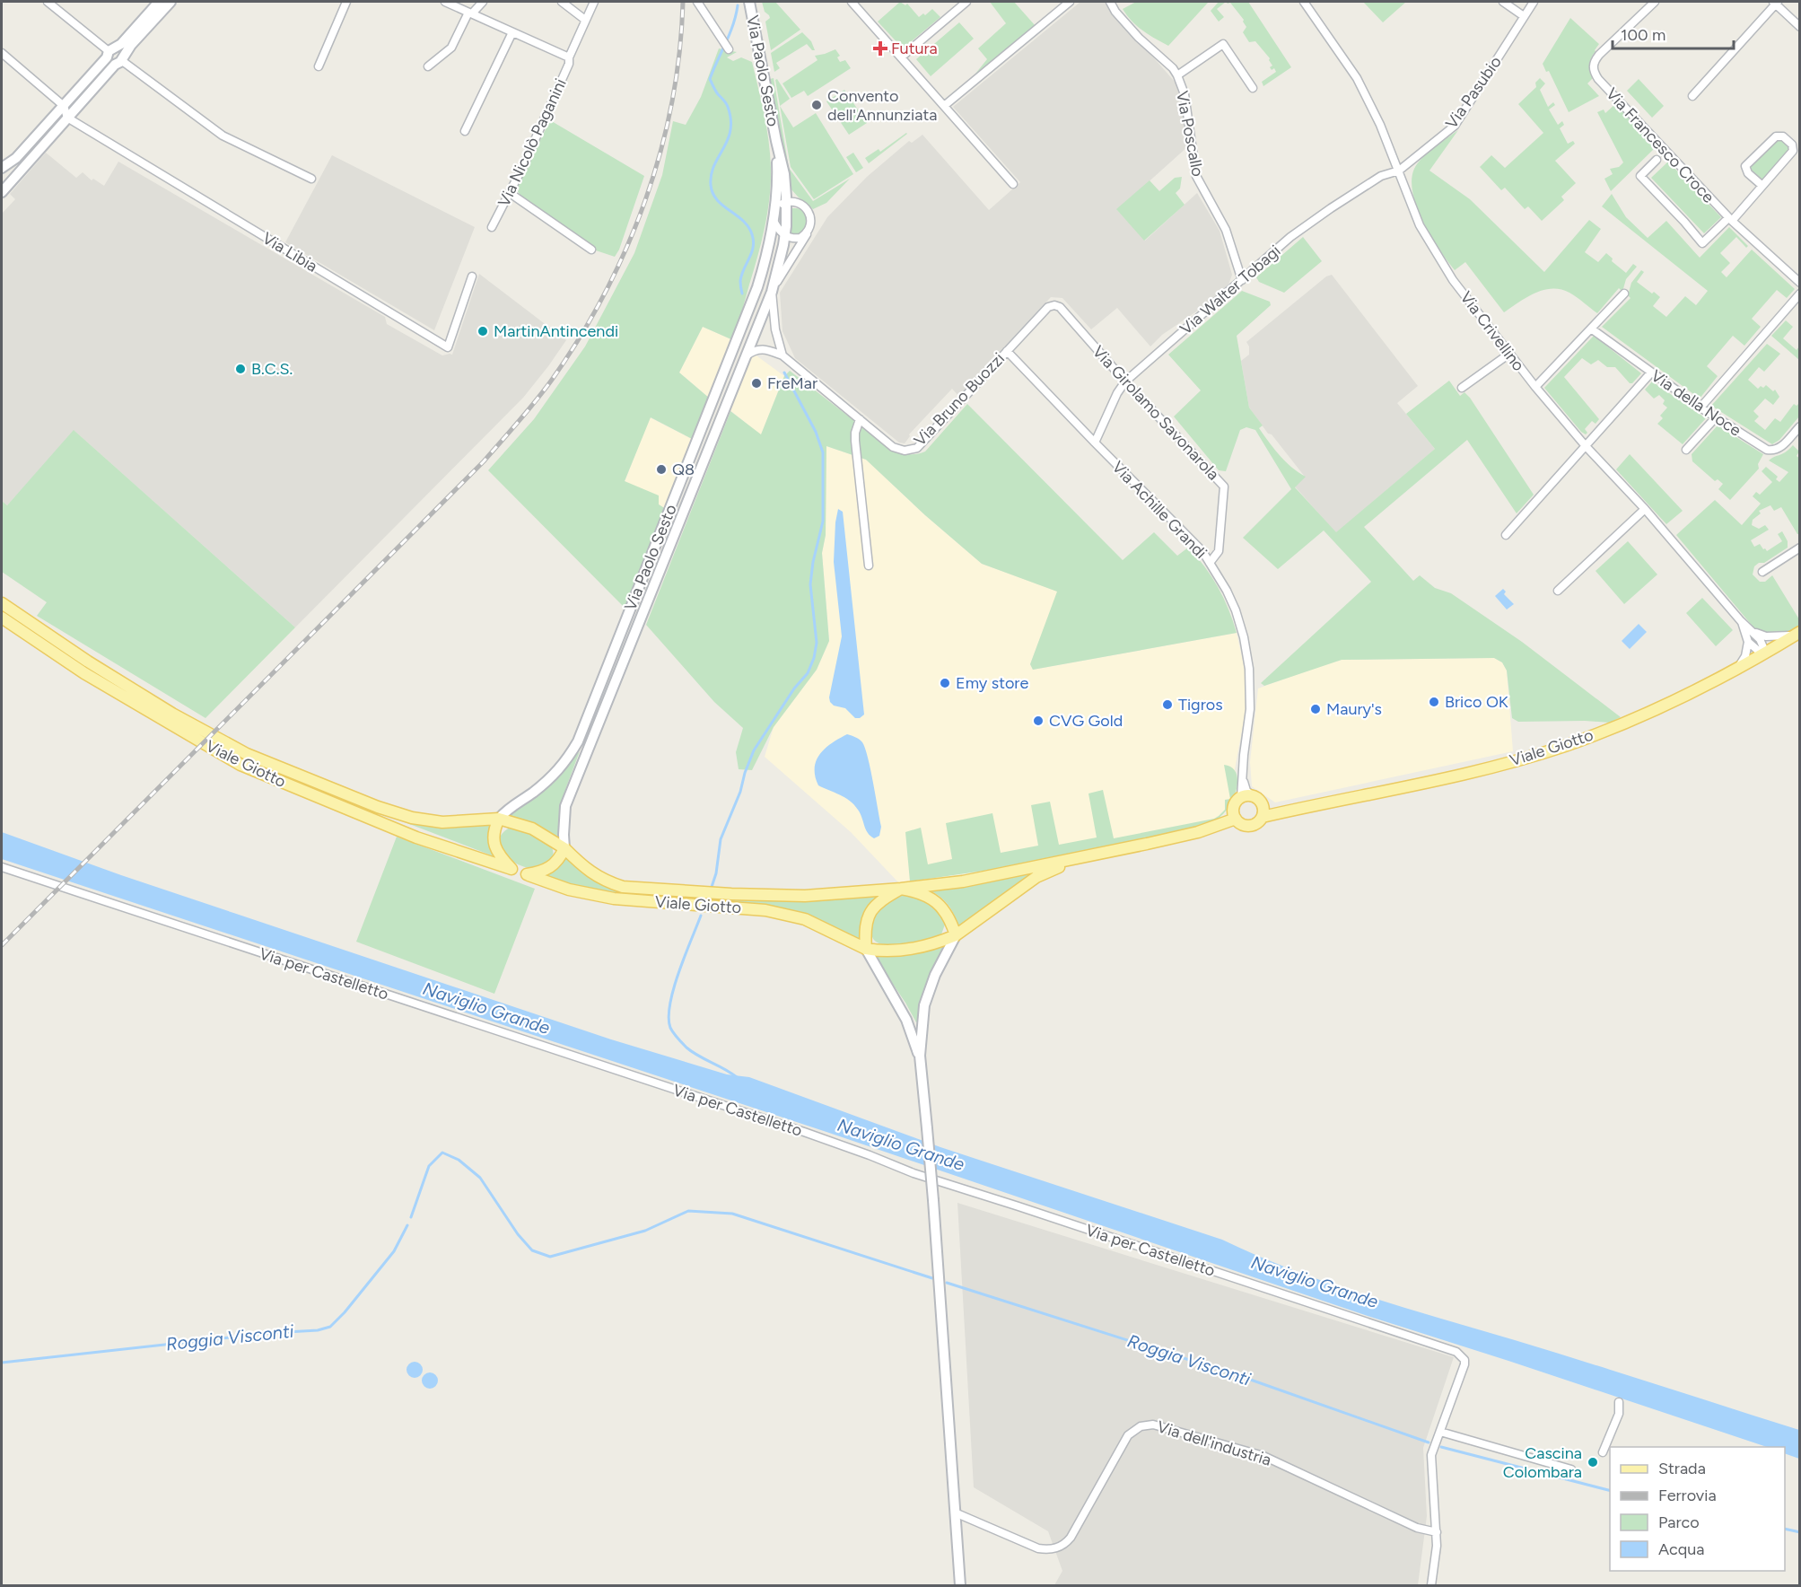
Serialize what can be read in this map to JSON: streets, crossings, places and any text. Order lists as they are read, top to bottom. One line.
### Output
{"streets":{"main road":["Viale Giotto"],"street":["Via Paolo Sesto","Via Pasubio","Via Poscallo","Via Nicolò Paganini","Via Francesco Croce","Via Libia","Via Walter Tobagi","Via Crivellino","Via Bruno Buozzi","Via della Noce","Via Girolamo Savonarola","Via Achille Grandi","Via per Castelletto","Via dell'industria"]},"crossings":[["Via Paolo Sesto","Via Bruno Buozzi"],["Via Paolo Sesto","Viale Giotto"],["Via Pasubio","Via Walter Tobagi"],["Via Pasubio","Via Crivellino"],["Via Poscallo","Via Walter Tobagi"],["Via Walter Tobagi","Via Crivellino"],["Via Walter Tobagi","Via Girolamo Savonarola"],["Via Walter Tobagi","Via Achille Grandi"],["Via Crivellino","Viale Giotto"],["Via Bruno Buozzi","Via Girolamo Savonarola"],["Via Bruno Buozzi","Via Achille Grandi"],["Via Girolamo Savonarola","Via Achille Grandi"],["Via Achille Grandi","Viale Giotto"],["Via per Castelletto","Via dell'industria"]],"water":["Naviglio Grande","Roggia Visconti"],"places":{"health":["Futura"],"other":["Convento dell'Annunziata","MartinAntincendi","B.C.S.","FreMar","Q8","Emy store","Brico OK","Tigros","Maury's","CVG Gold","Cascina Colombara"]},"legend":["Strada","Ferrovia","Parco","Acqua"],"scale_bar":"100 m"}
